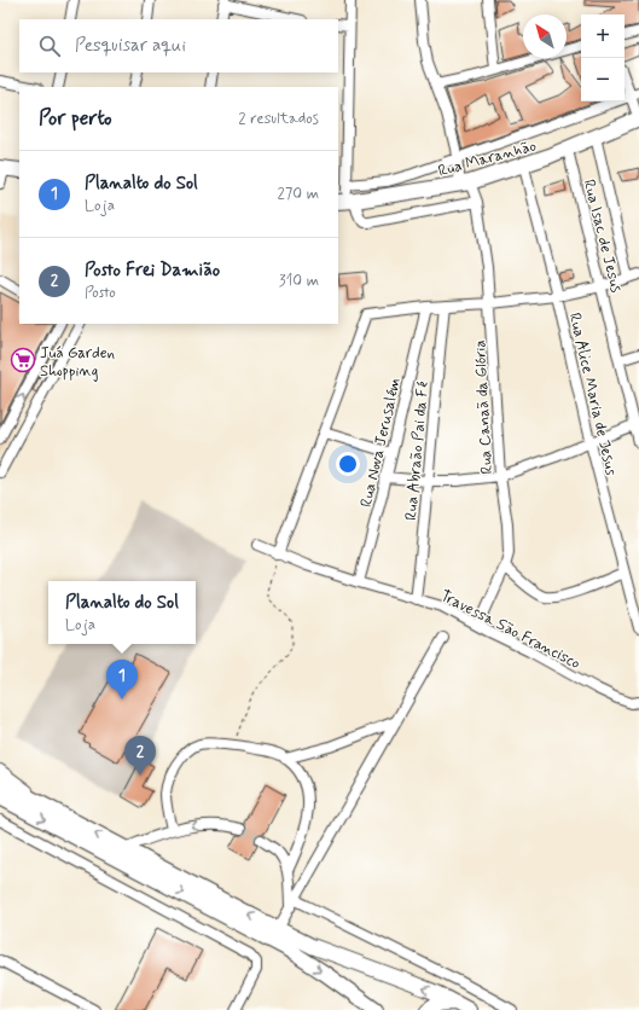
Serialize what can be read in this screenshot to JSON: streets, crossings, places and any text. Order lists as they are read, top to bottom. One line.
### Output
{"streets":{"highway":["Rua Maranhão"],"street":["Rua Isac de Jesus","Rua Alice Maria de Jesus","Rua Canaã da Glória","Rua Nova Jerusalém","Rua Abraão Pai da Fé","Travessa São Francisco"]},"crossings":[["Rua Maranhão","Rua Isac de Jesus"],["Rua Maranhão","Rua Alice Maria de Jesus"],["Rua Maranhão","Rua Canaã da Glória"],["Rua Canaã da Glória","Travessa São Francisco"],["Rua Nova Jerusalém","Travessa São Francisco"],["Rua Abraão Pai da Fé","Travessa São Francisco"]],"places":{"supermarket":["Juá Garden Shopping"]},"north":"top left","page":{"map_buttons":["+","−"],"search":"Pesquisar aqui","heading":["Por perto","2 resultados"],"list":[{"mark":"1","name":"Planalto do Sol","note":"Loja","value":"270 m"},{"mark":"2","name":"Posto Frei Damião","note":"Posto","value":"310 m"}],"popup":["Planalto do Sol","Loja"],"pins":["1","2"]}}
